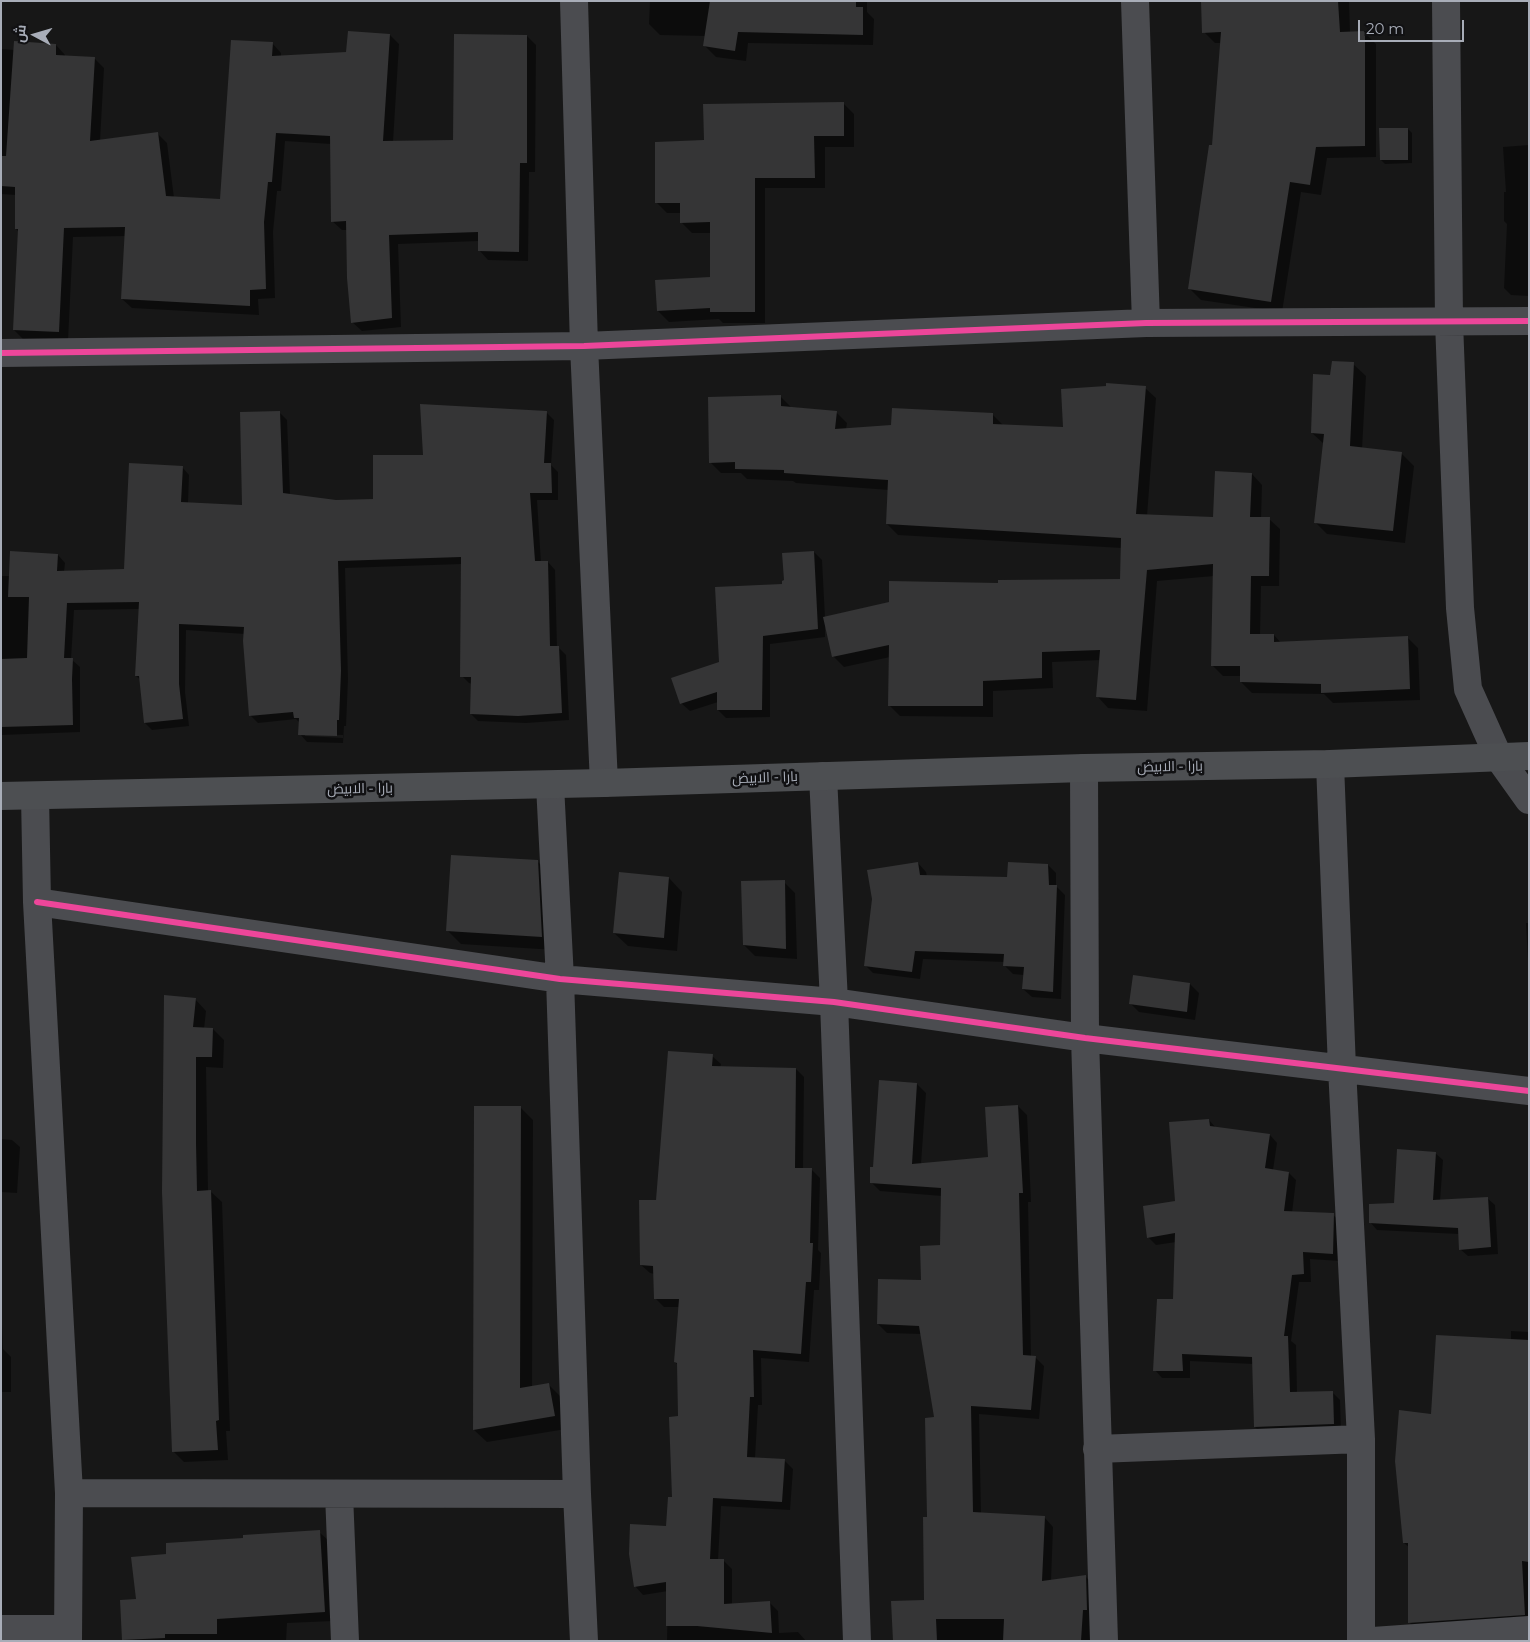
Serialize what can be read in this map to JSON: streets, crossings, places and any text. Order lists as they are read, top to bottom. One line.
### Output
{"streets":{"main road":["بارا - الابيض"]},"scale_bar":"20 m","north":"left"}
